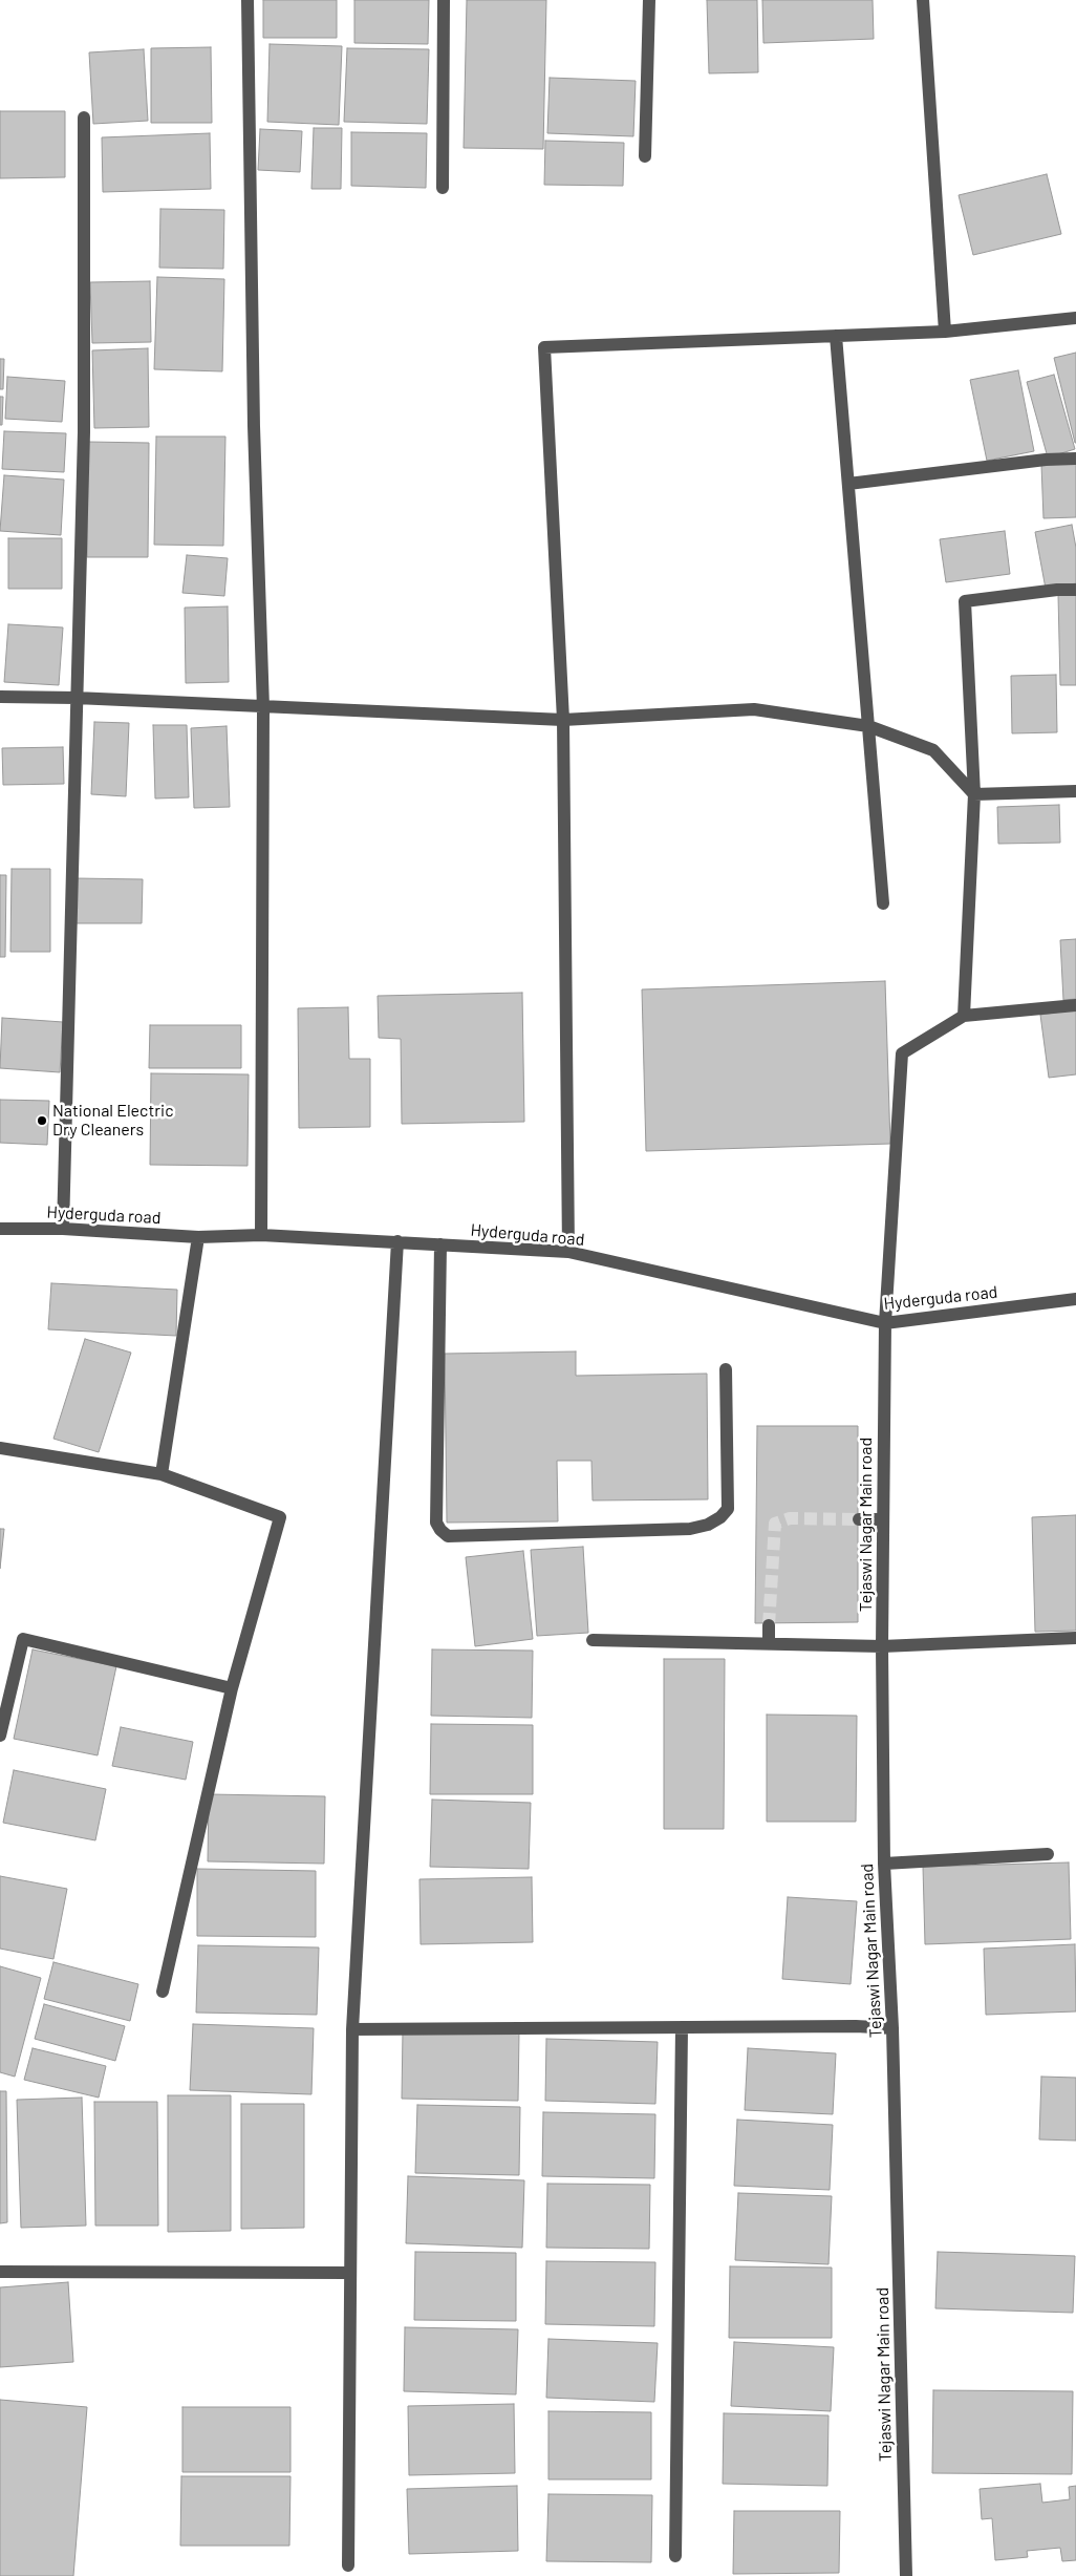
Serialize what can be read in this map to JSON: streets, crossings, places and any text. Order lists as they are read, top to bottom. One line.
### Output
{"streets":{"street":["Hyderguda road","Tejaswi Nagar Main road"]},"crossings":[["Hyderguda road","Tejaswi Nagar Main road"]],"places":["National Electric Dry Cleaners"]}
